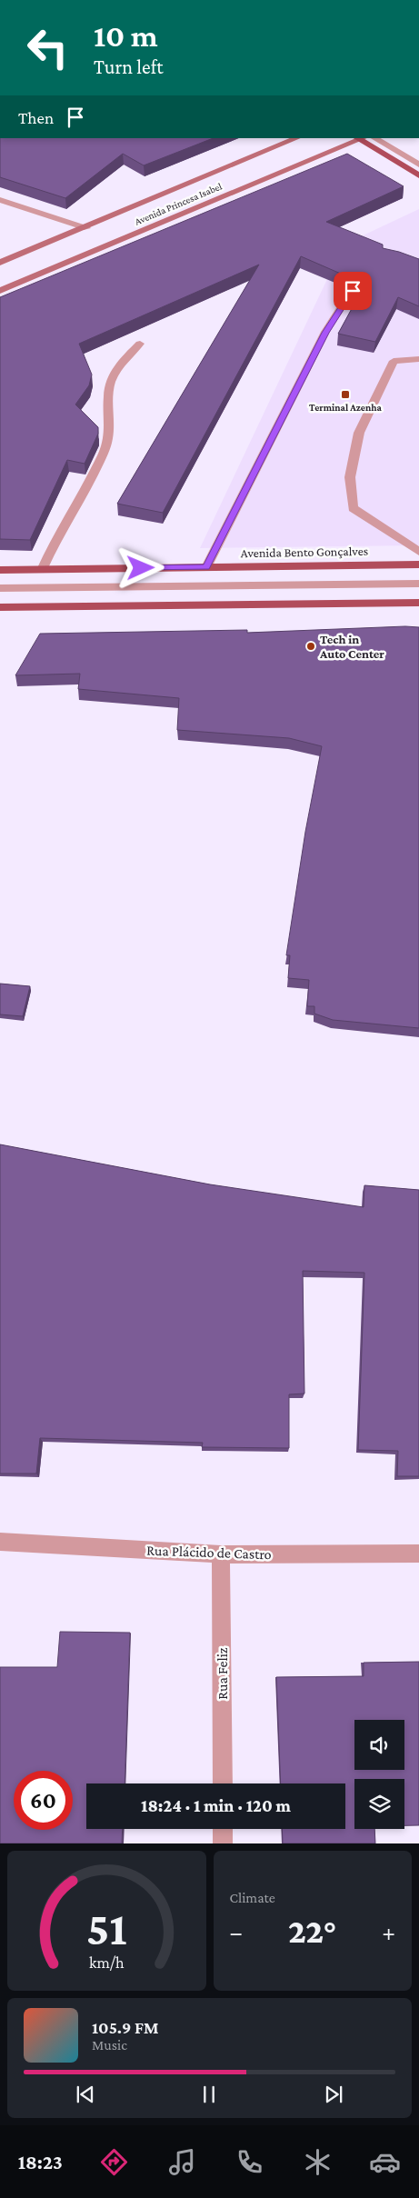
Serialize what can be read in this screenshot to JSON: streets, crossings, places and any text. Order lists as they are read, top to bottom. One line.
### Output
{"streets":{"main road":["Avenida Princesa Isabel","Avenida Bento Gonçalves"],"street":["Rua Plácido de Castro","Rua Feliz"]},"crossings":[["Rua Plácido de Castro","Rua Feliz"]],"places":{"transit":["Terminal Azenha"],"other":["Tech in Auto Center"]},"page":{"turn":["10 m","Turn left"],"then":"Then","limit":"60","trip":"18:24 · 1 min · 120 m","tile":"Climate","heat":["−","22°","+"],"song":["105.9 FM","Music"],"tabs":"18:23","gauge":["51","km/h"]}}
